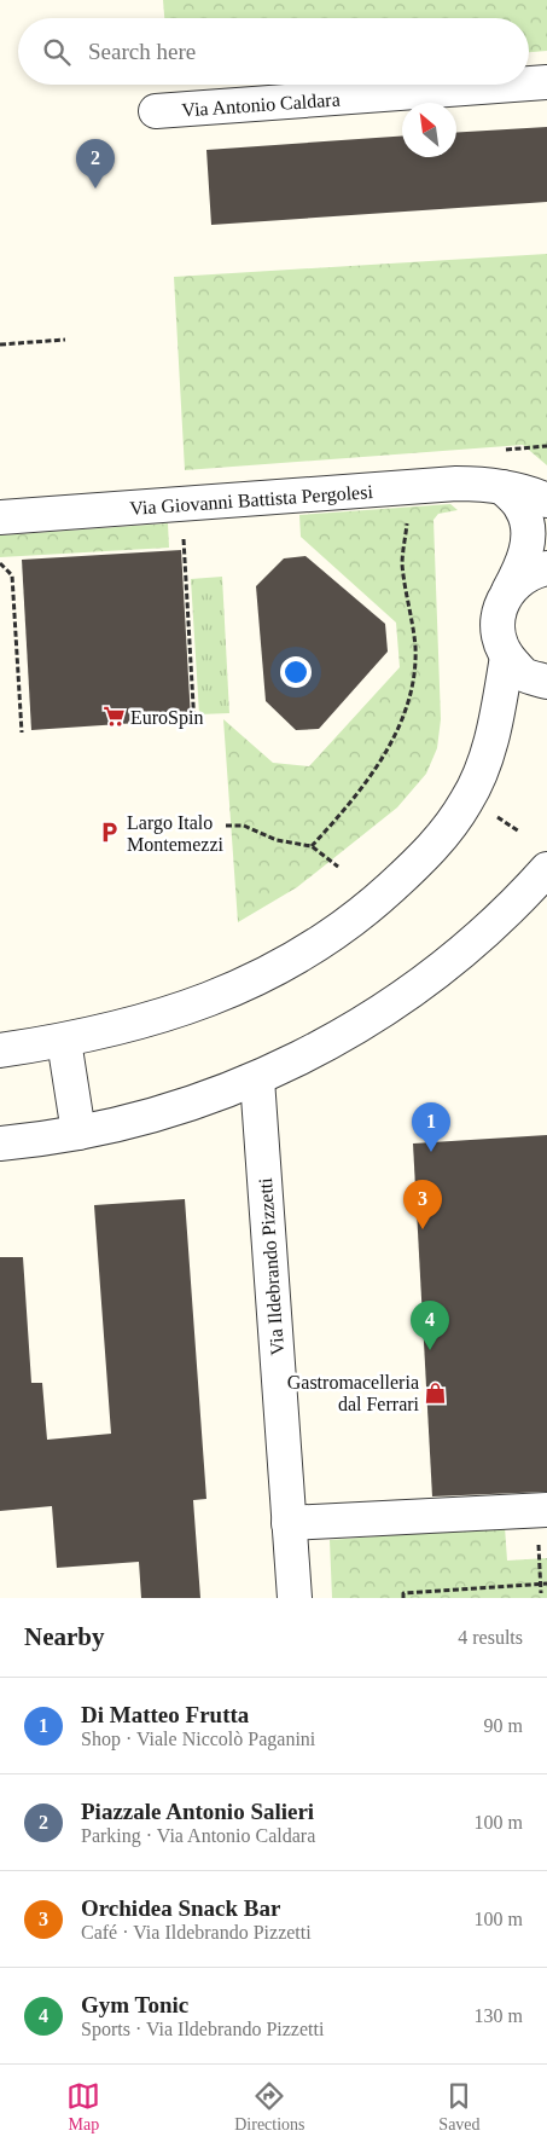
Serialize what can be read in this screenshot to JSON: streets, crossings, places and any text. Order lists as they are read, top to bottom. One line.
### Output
{"streets":{"street":["Via Antonio Caldara","Via Giovanni Battista Pergolesi","Via Ildebrando Pizzetti"]},"places":{"supermarket":["EuroSpin"],"parking":["Largo Italo Montemezzi"],"shop":["Gastromacelleria dal Ferrari"]},"north":"top left","page":{"search":"Search here","pins":["2","1","3","4"],"heading":["Nearby","4 results"],"list":[{"mark":"1","name":"Di Matteo Frutta","note":"Shop · Viale Niccolò Paganini","value":"90 m"},{"mark":"2","name":"Piazzale Antonio Salieri","note":"Parking · Via Antonio Caldara","value":"100 m"},{"mark":"3","name":"Orchidea Snack Bar","note":"Café · Via Ildebrando Pizzetti","value":"100 m"},{"mark":"4","name":"Gym Tonic","note":"Sports · Via Ildebrando Pizzetti","value":"130 m"}],"nav":["Map","Directions","Saved"]}}
